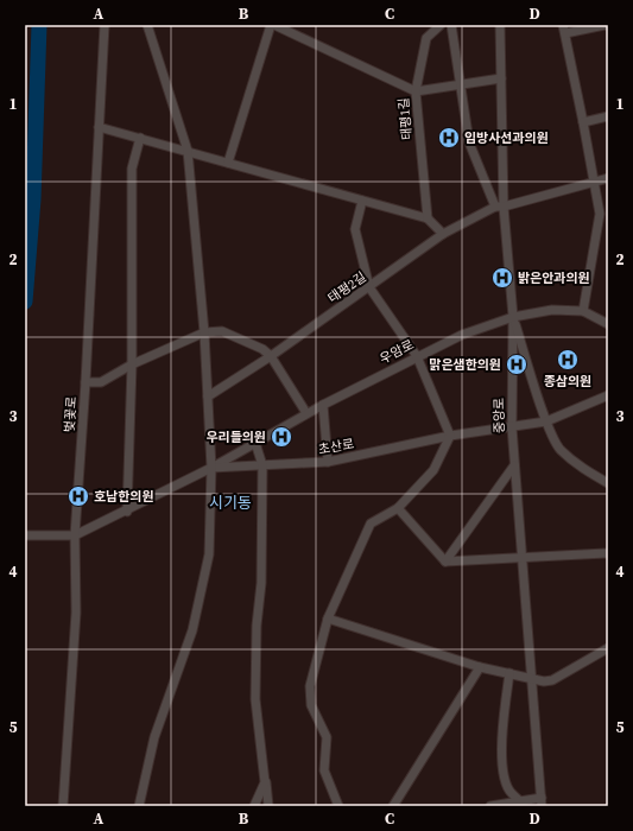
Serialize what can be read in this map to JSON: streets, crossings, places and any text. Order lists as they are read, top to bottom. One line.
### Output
{"streets":{"street":["태평1길","태평2길","우암로","벚꽃로","중앙로","초산로"]},"crossings":[["태평2길","중앙로"],["우암로","중앙로"],["우암로","초산로"],["벚꽃로","초산로"],["중앙로","초산로"]],"districts":["시기동"],"places":{"hospital":["임방사선과의원","밝은안과의원","종삼의원","맑은샘한의원","우리들의원","호남한의원"]},"grid":{"columns":["A","B","C","D"],"rows":["1","2","3","4","5"]}}
